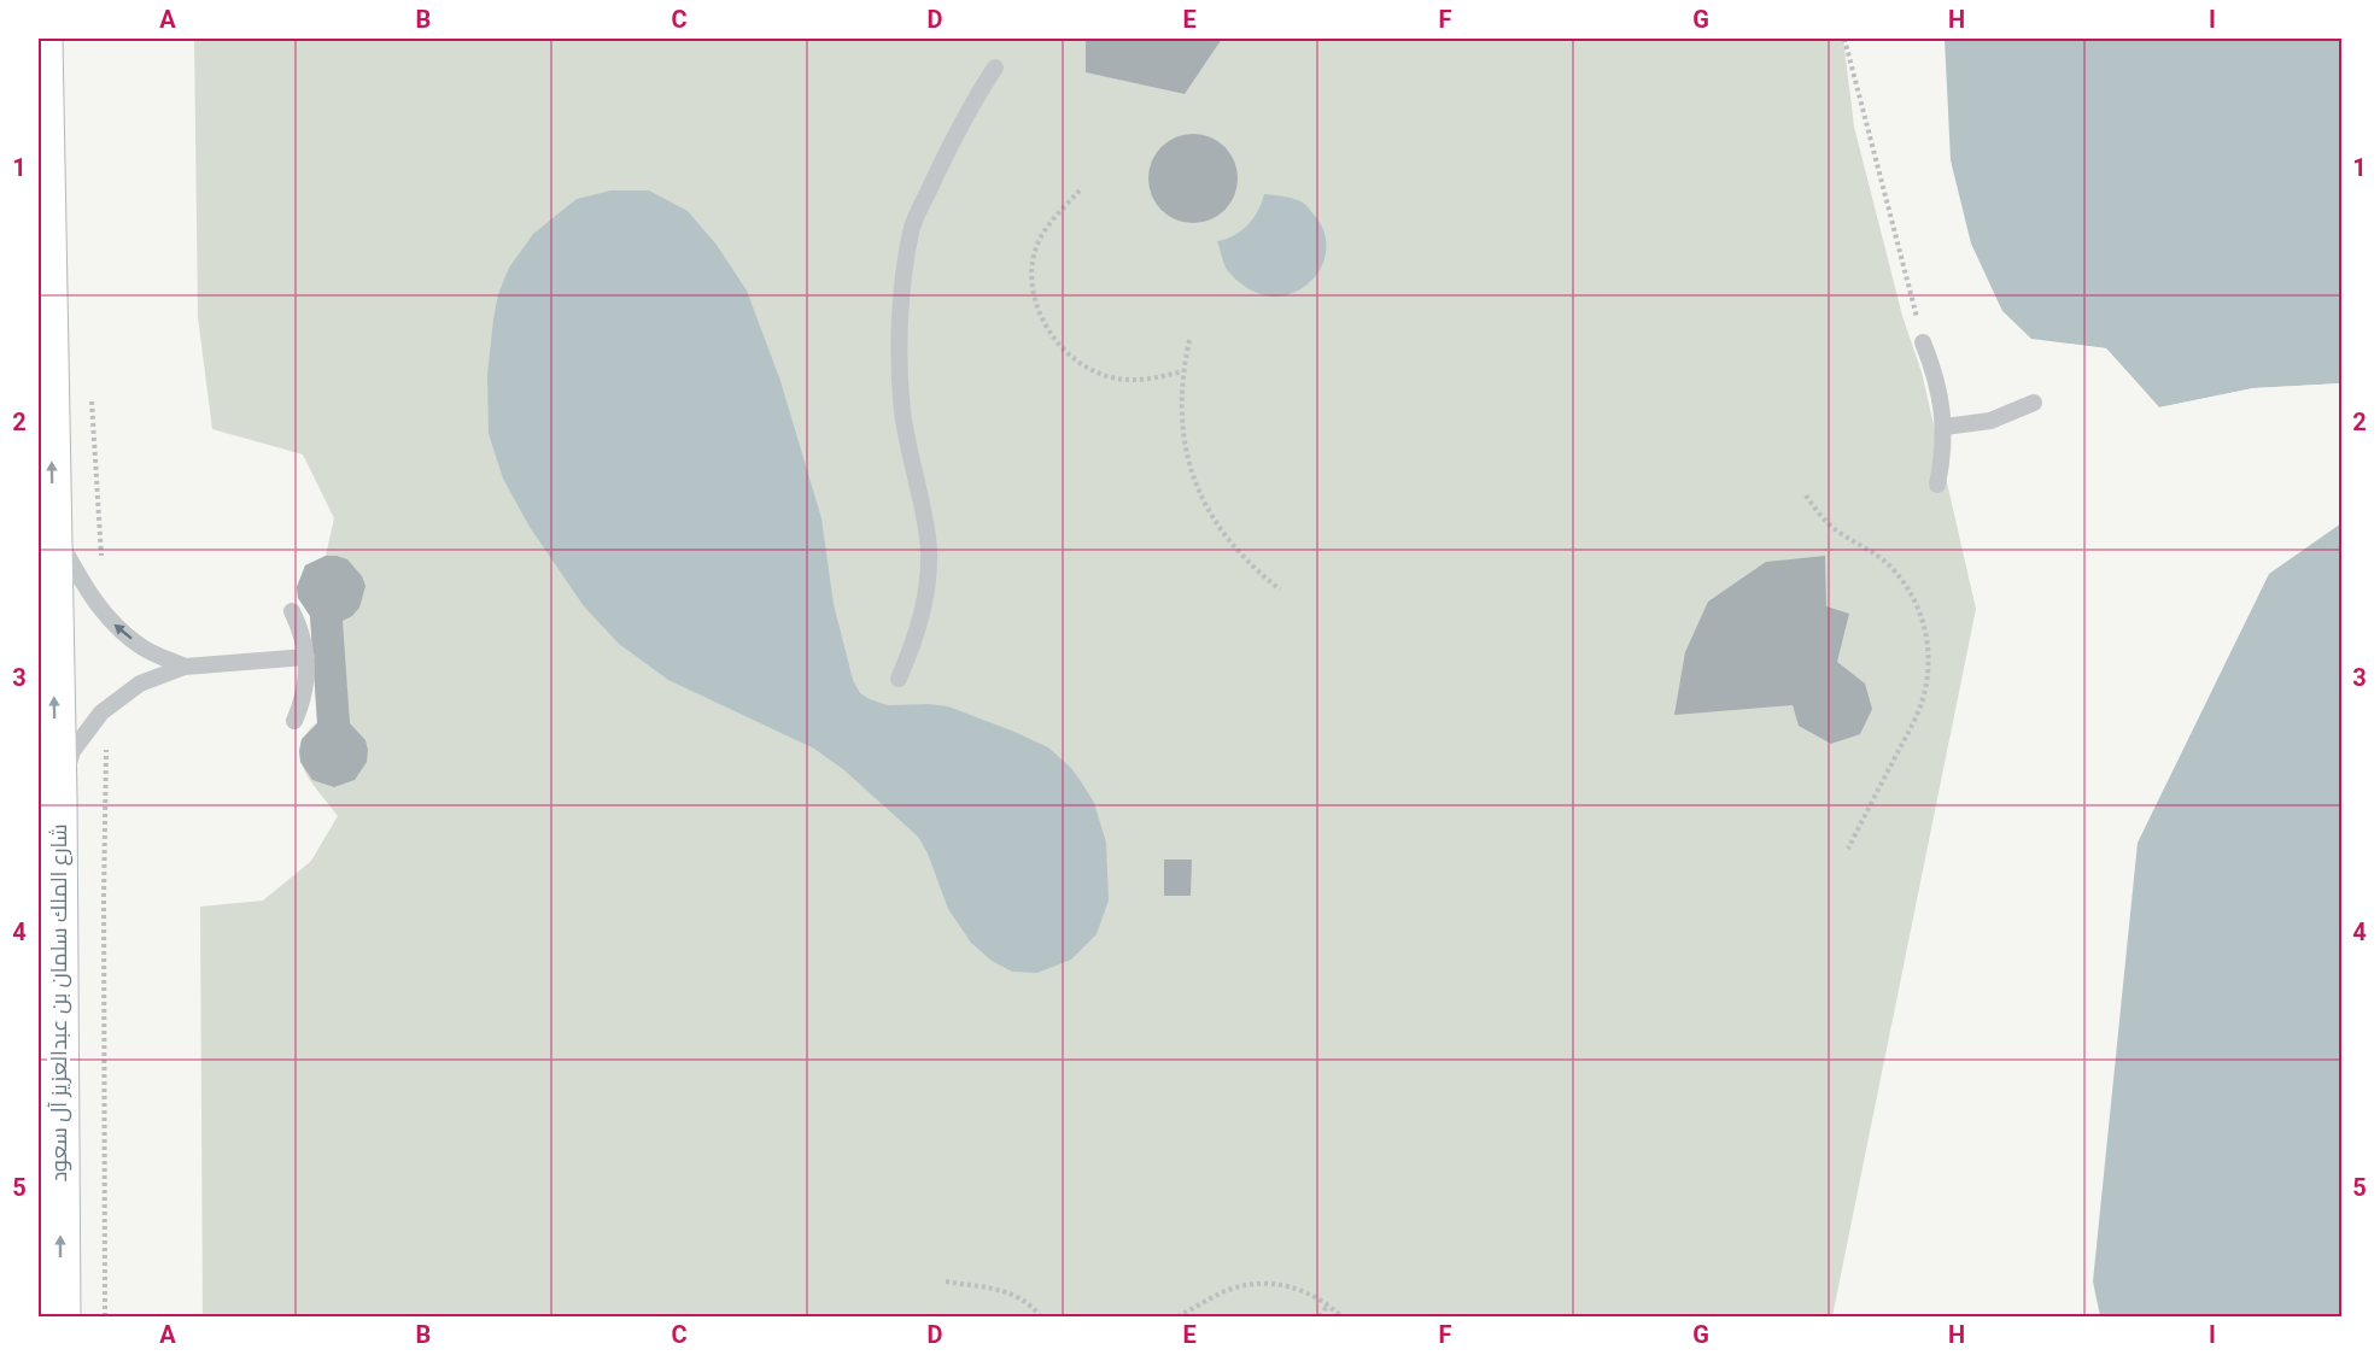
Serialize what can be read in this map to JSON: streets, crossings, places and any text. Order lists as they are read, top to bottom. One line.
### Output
{"streets":{"main road":["شارع الملك سلمان بن عبدالعزيز آل سعود"]},"one_way":["شارع الملك سلمان بن عبدالعزيز آل سعود"],"grid":{"columns":["A","B","C","D","E","F","G","H","I"],"rows":["1","2","3","4","5"]}}
